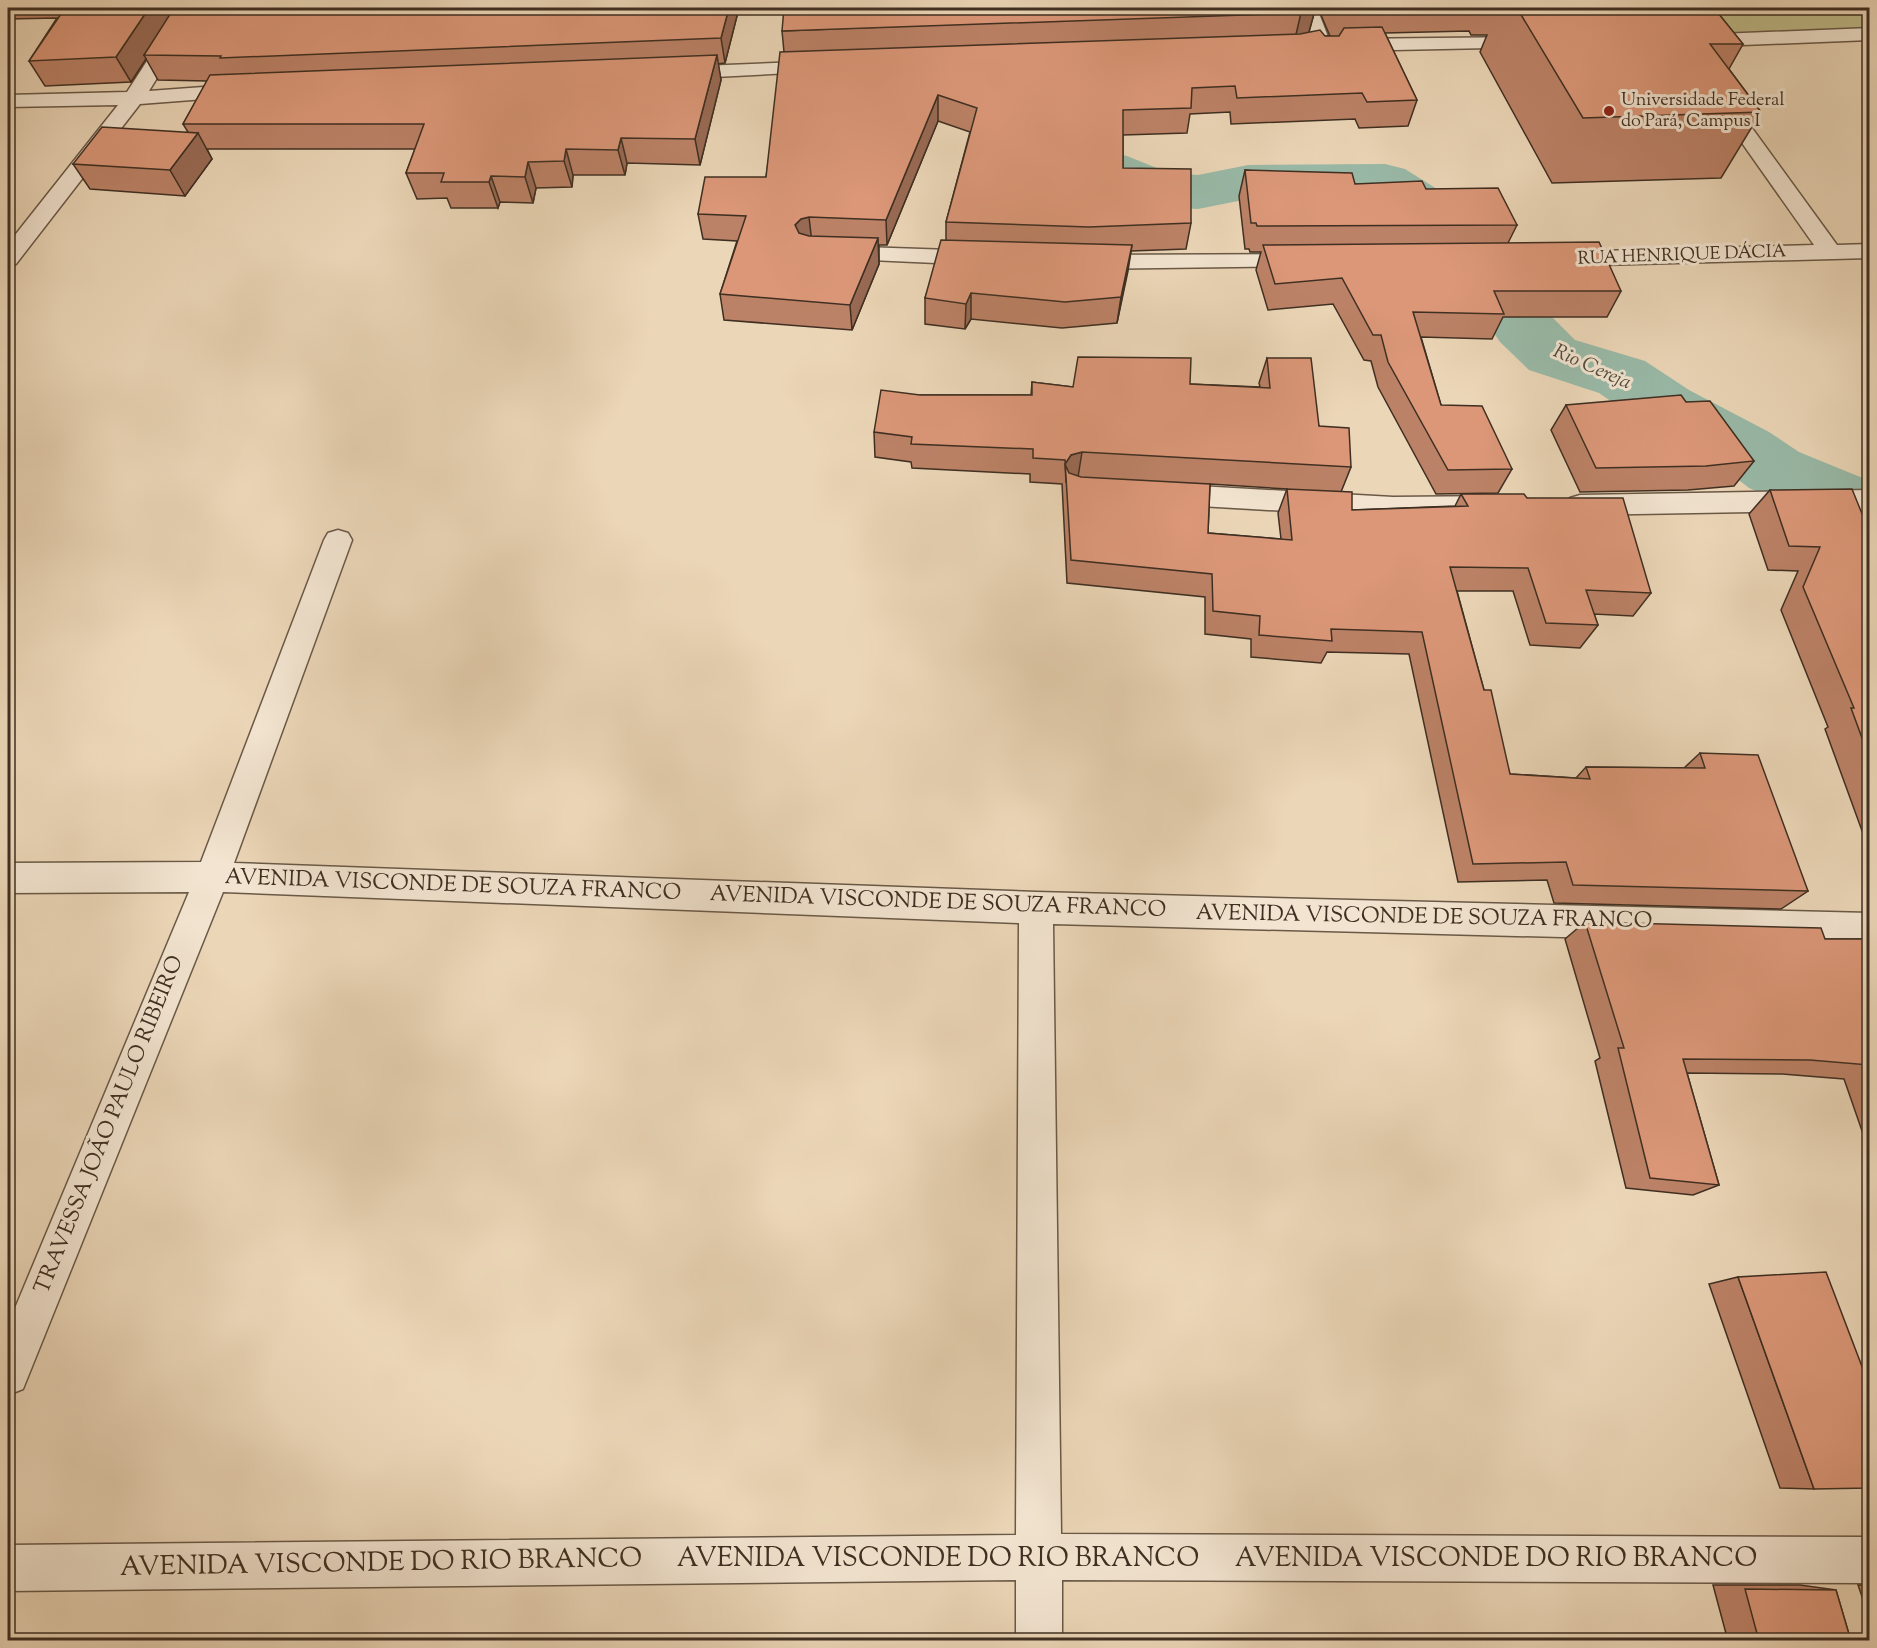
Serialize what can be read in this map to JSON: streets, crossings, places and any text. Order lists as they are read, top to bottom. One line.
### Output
{"streets":{"street":["RUA HENRIQUE DÁCIA","AVENIDA VISCONDE DE SOUZA FRANCO","TRAVESSA JOÃO PAULO RIBEIRO","AVENIDA VISCONDE DO RIO BRANCO"]},"crossings":[["AVENIDA VISCONDE DE SOUZA FRANCO","TRAVESSA JOÃO PAULO RIBEIRO"]],"water":["Rio Cereja"],"places":["Universidade Federal do Pará, Campus I"]}
